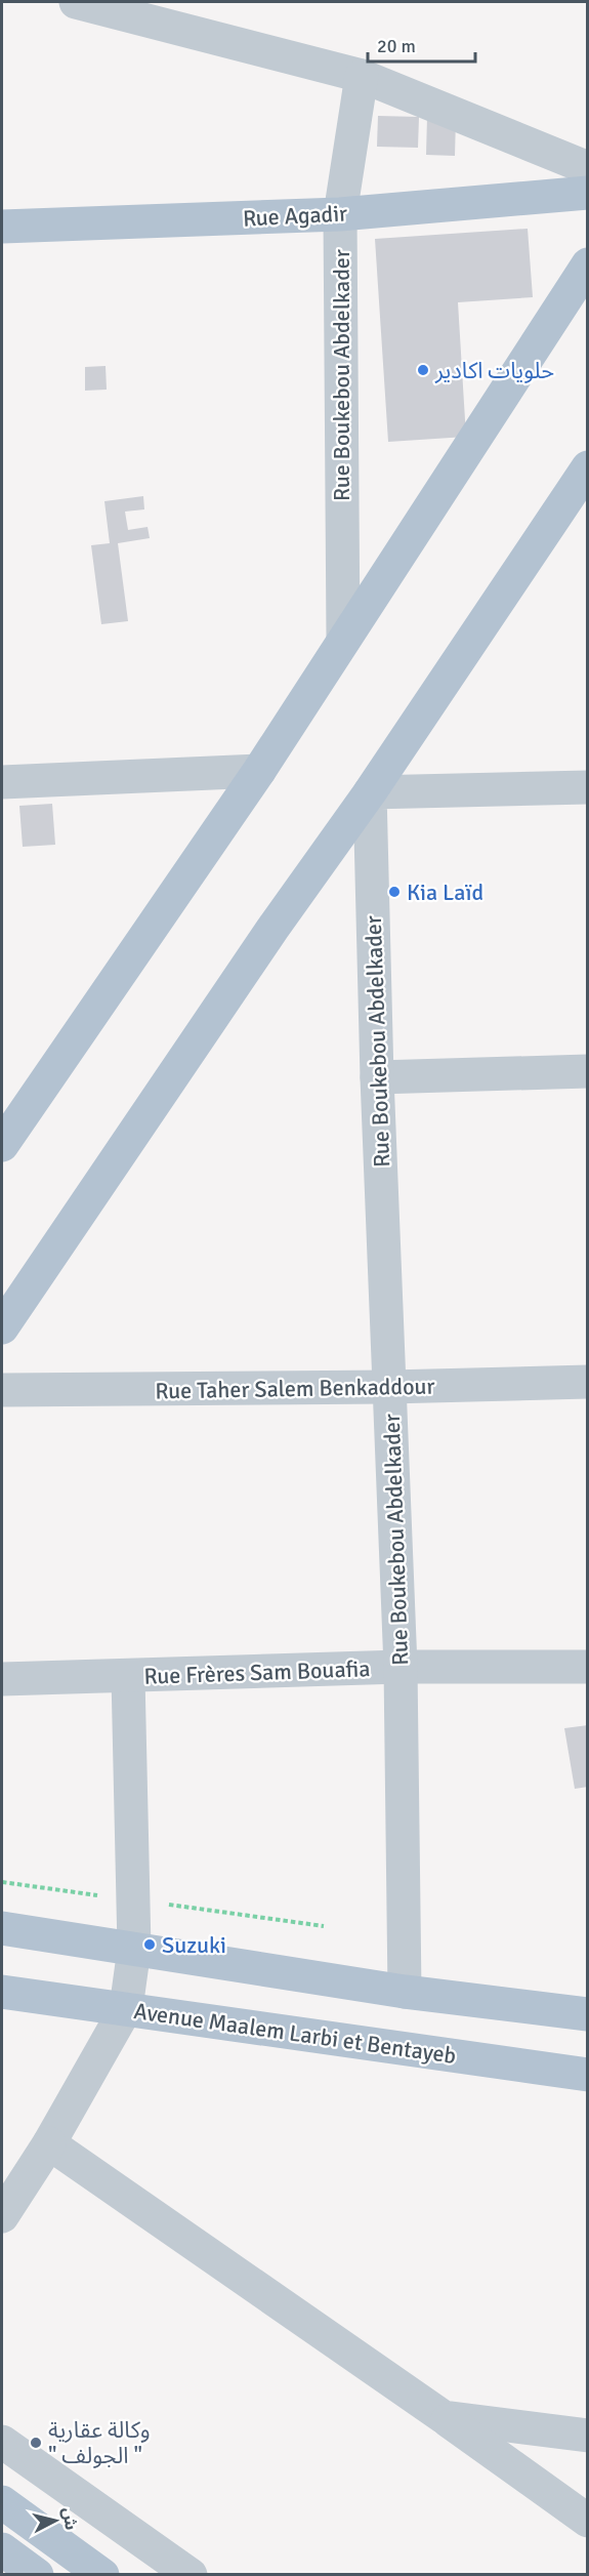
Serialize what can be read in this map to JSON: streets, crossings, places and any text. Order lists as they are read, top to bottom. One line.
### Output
{"streets":{"main road":["Rue Agadir","Avenue Maalem Larbi et Bentayeb"],"street":["Rue Boukebou Abdelkader","Rue Taher Salem Benkaddour","Rue Frères Sam Bouafia"]},"crossings":[["Rue Agadir","Rue Boukebou Abdelkader"],["Rue Boukebou Abdelkader","Rue Taher Salem Benkaddour"],["Rue Boukebou Abdelkader","Rue Frères Sam Bouafia"]],"places":["حلويات اكادير","Kia Laïd","Suzuki","وكالة عقارية \" الجولف \""],"scale_bar":"20 m","north":"right"}
